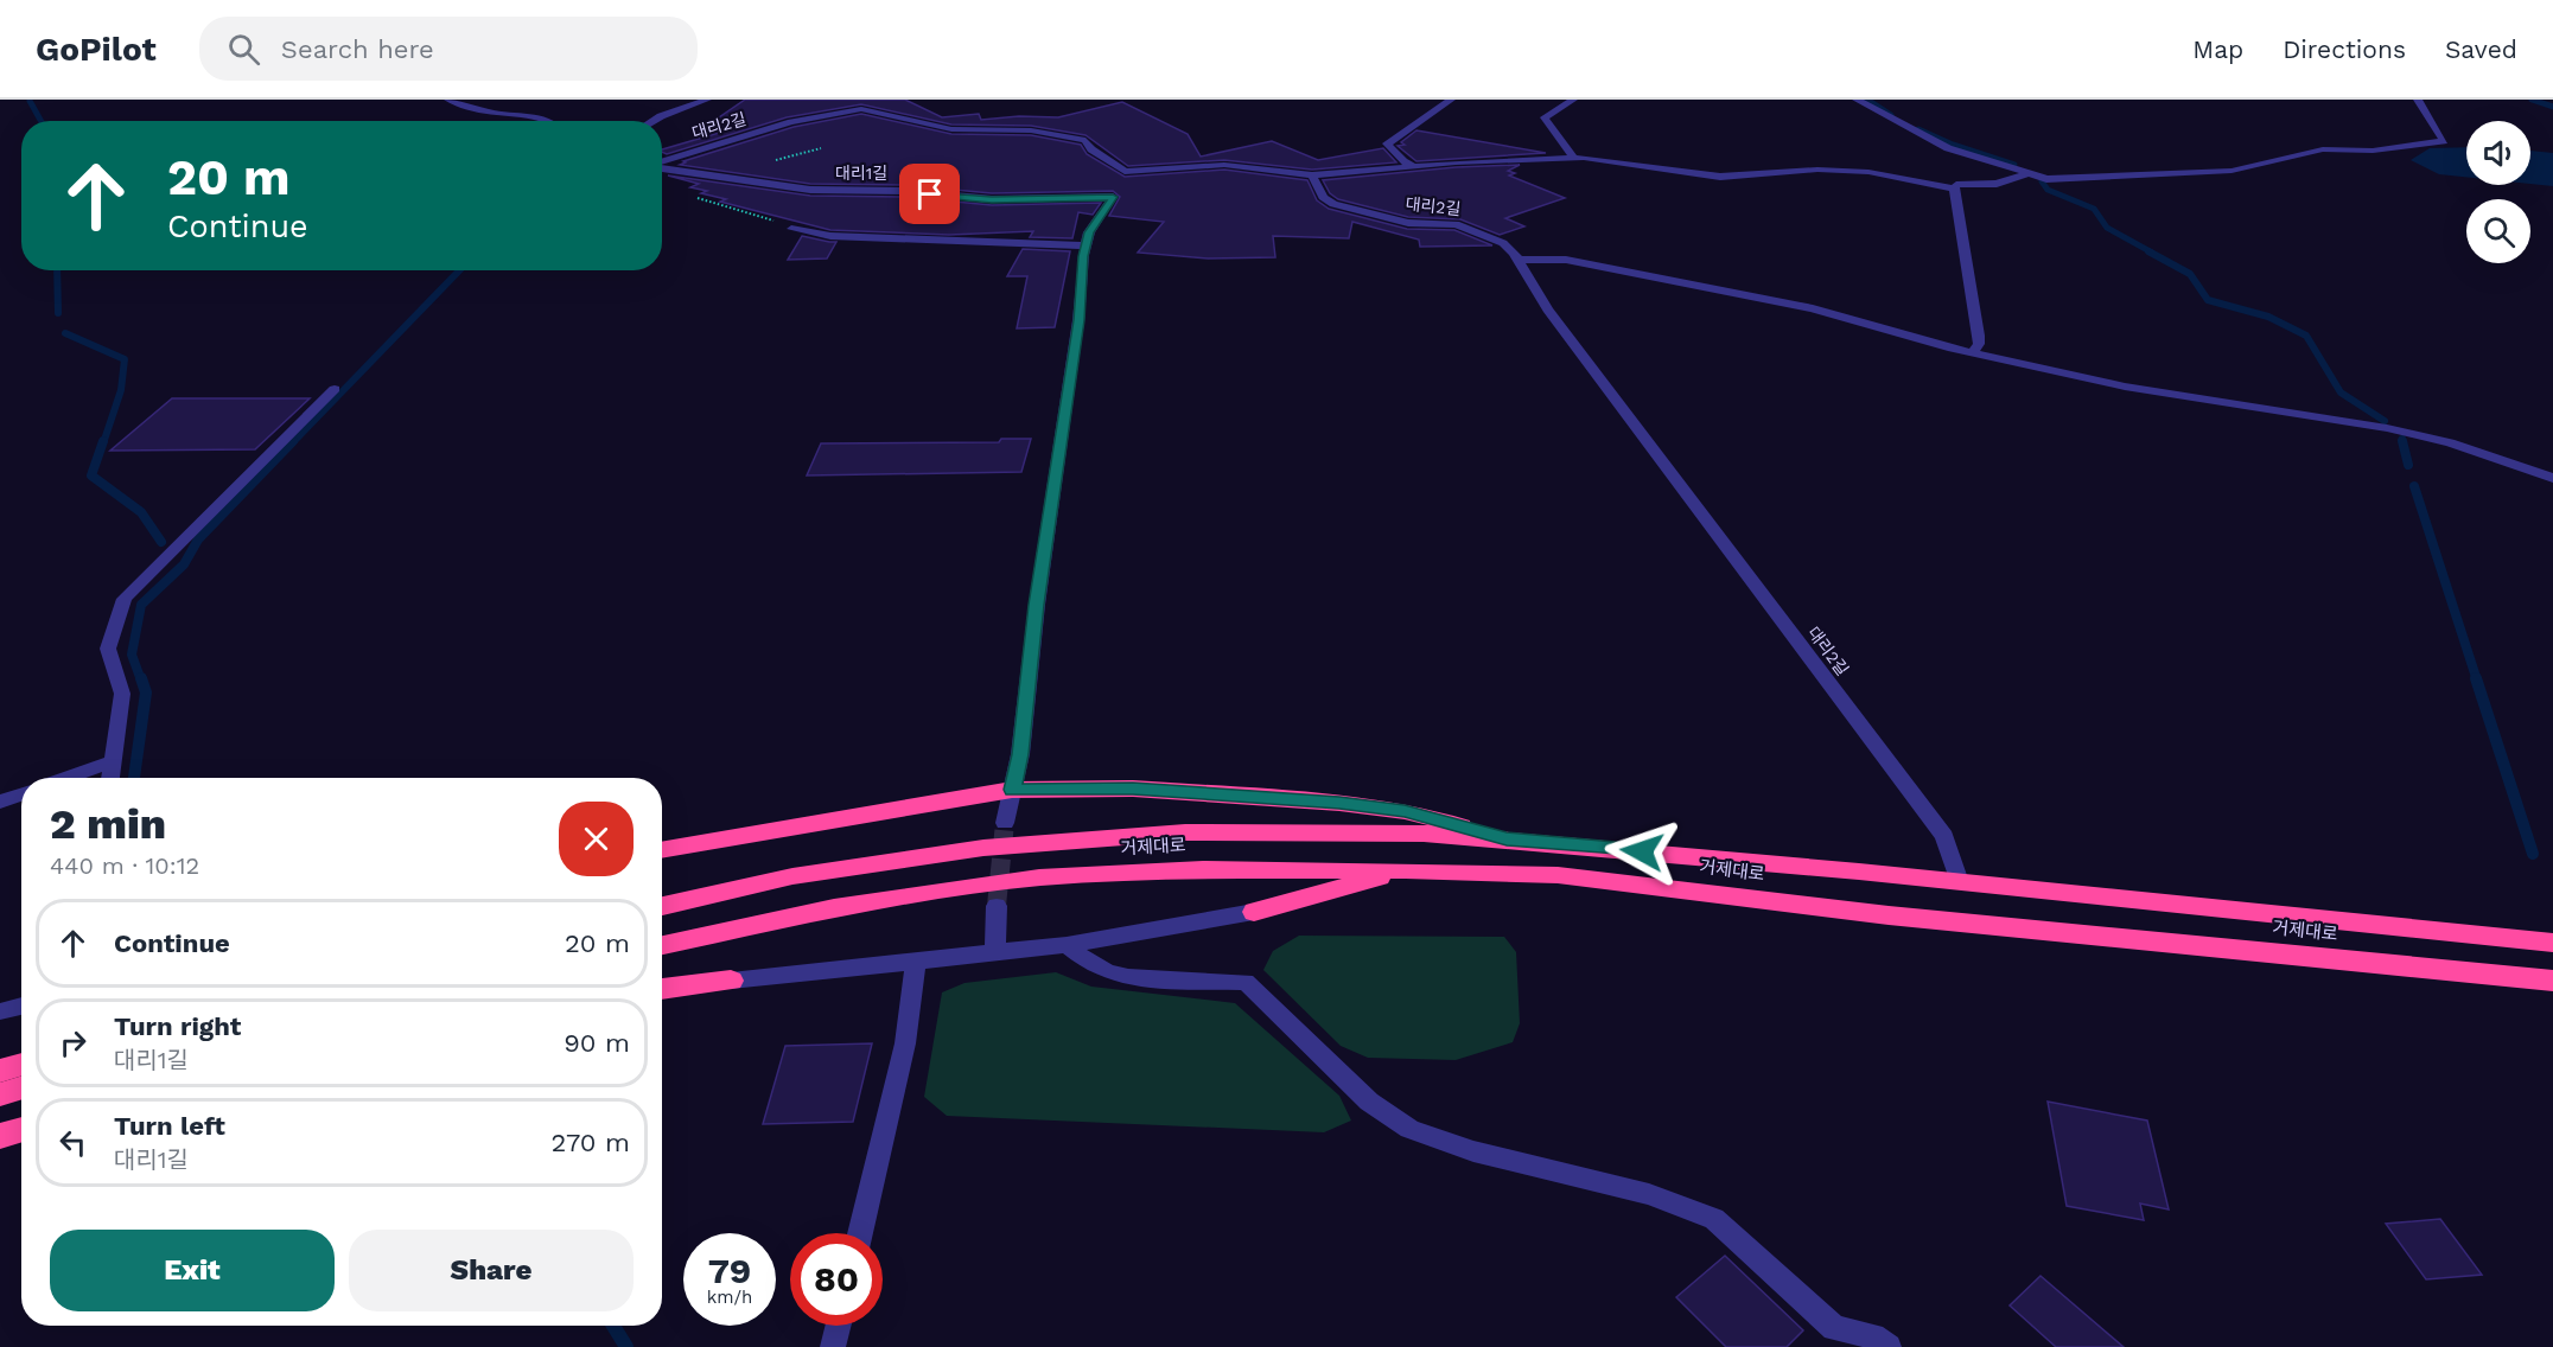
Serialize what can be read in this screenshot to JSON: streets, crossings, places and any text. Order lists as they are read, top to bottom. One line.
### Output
{"streets":{"highway":["거제대로"],"street":["대리2길","대리1길"]},"crossings":[["대리2길","거제대로"]],"page":{"header":"GoPilot","search":"Search here","nav":["Map","Directions","Saved"],"turn":["20 m","Continue"],"heading":["2 min","440 m · 10:12"],"list":[{"name":"Continue","value":"20 m"},{"name":"Turn right","note":"대리1길","value":"90 m"},{"name":"Turn left","note":"대리1길","value":"270 m"}],"buttons":["Exit","Share"],"speed":"79 km/h","limit":"80"}}
